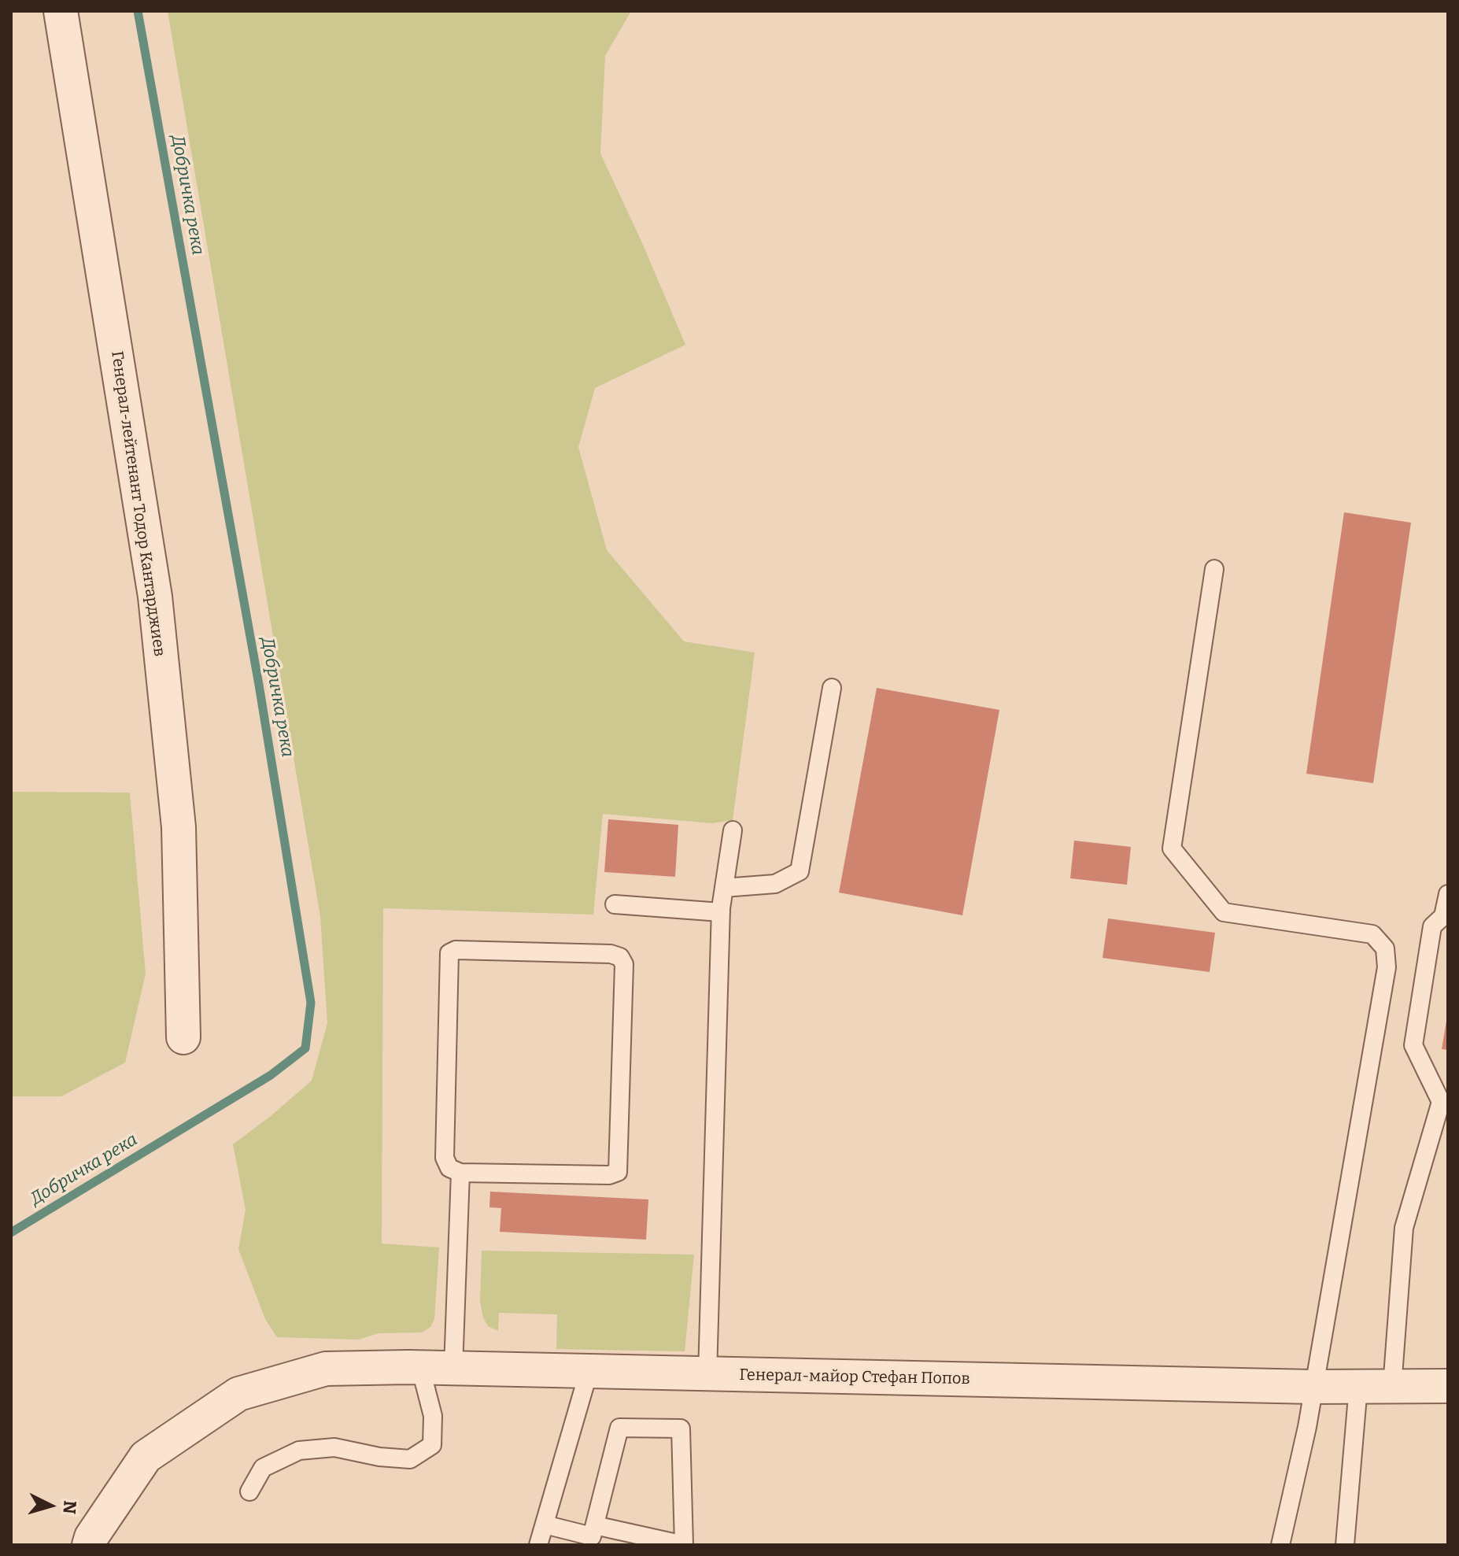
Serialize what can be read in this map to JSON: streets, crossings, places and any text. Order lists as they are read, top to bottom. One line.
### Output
{"streets":{"street":["Генерал-лейтенант Тодор Кантарджиев","Генерал-майор Стефан Попов"]},"water":["Добричка река"],"north":"right"}
